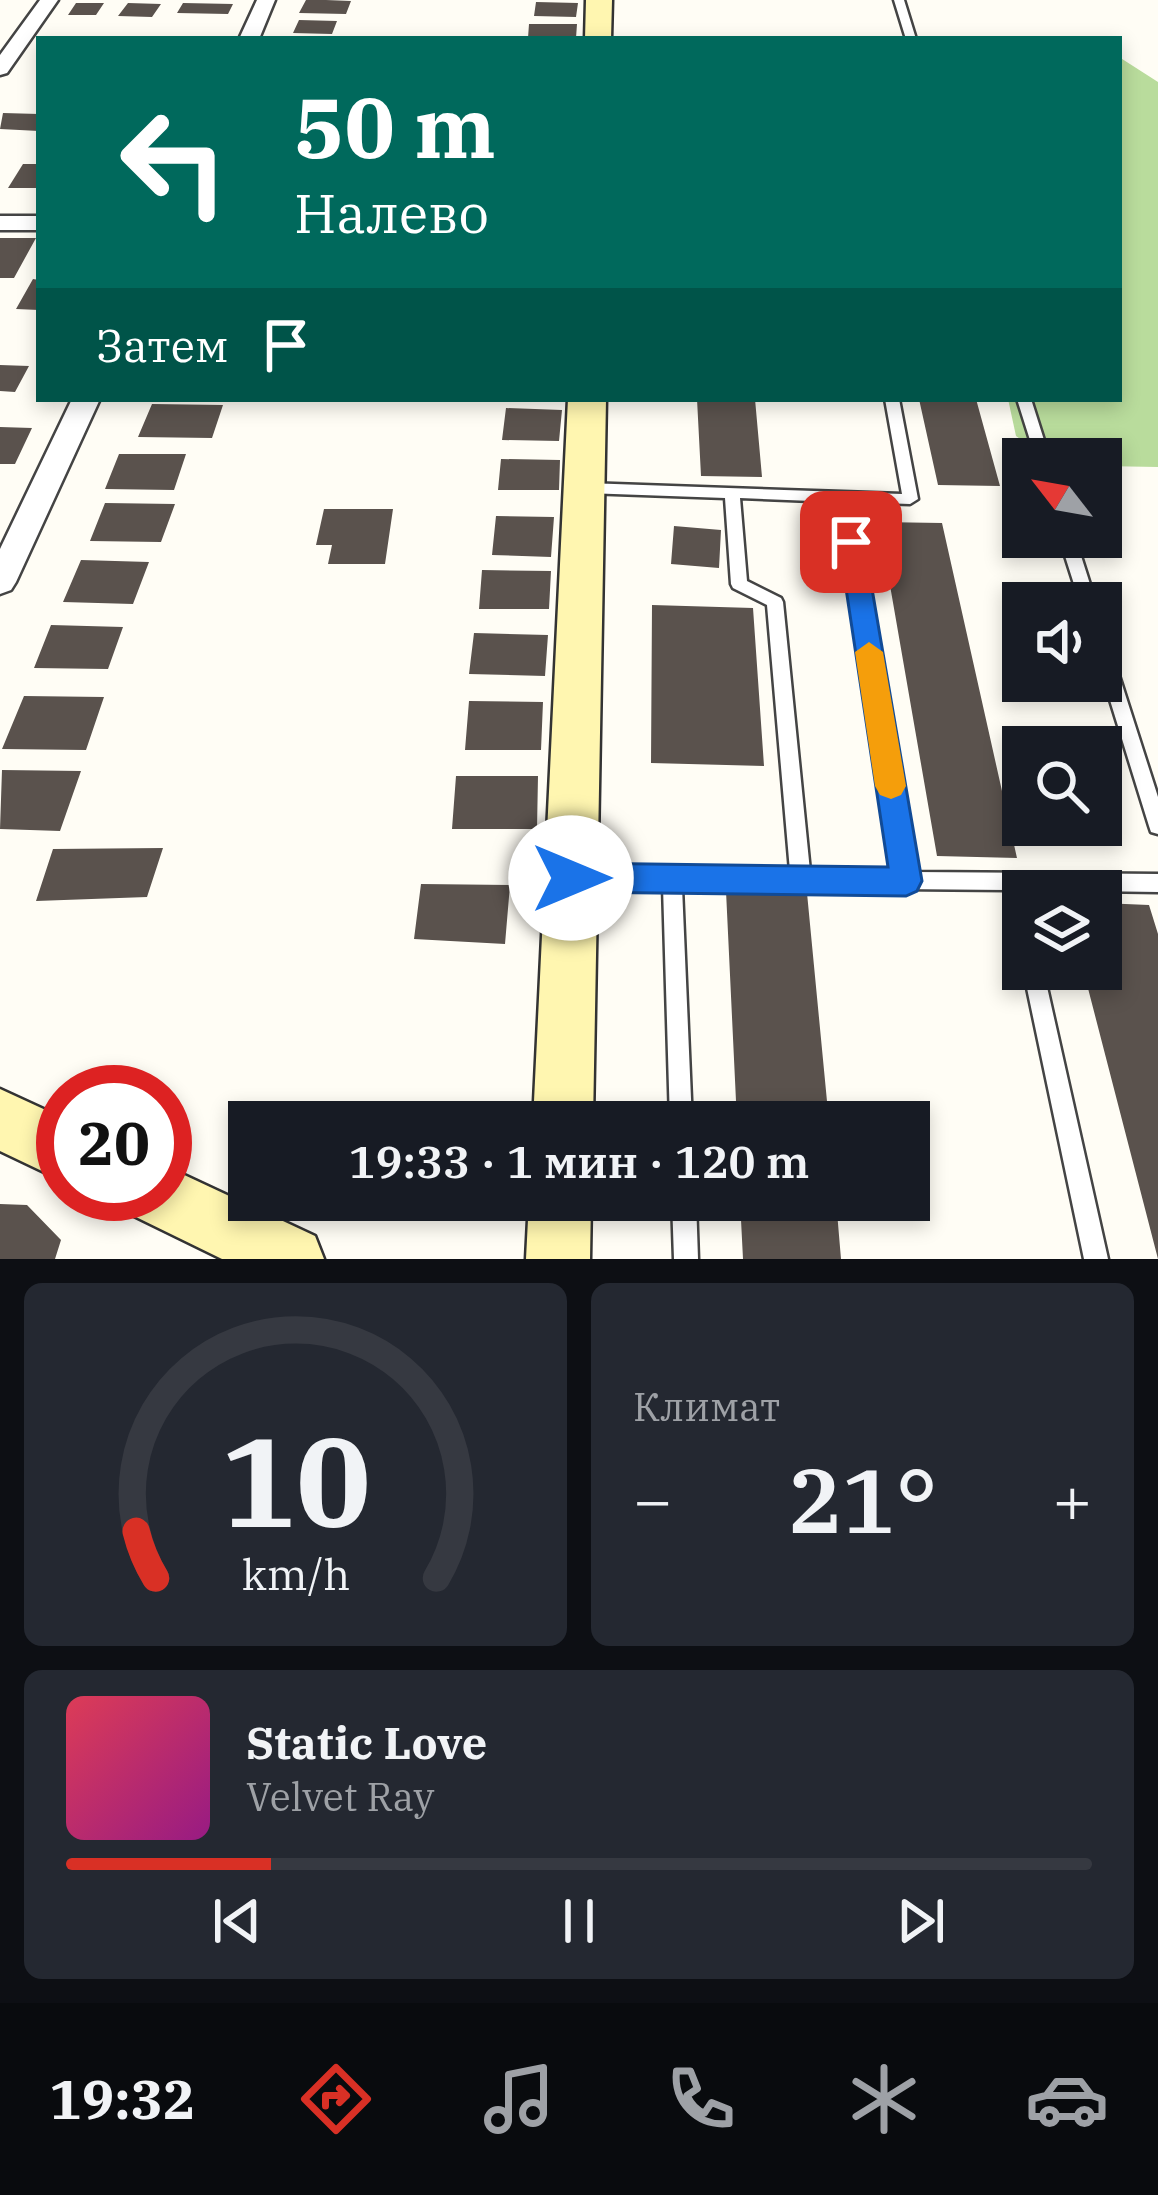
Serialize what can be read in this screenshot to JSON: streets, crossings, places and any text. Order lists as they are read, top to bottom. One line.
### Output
{"north":"top left","page":{"turn":["50 m","Налево"],"then":"Затем","limit":"20","trip":"19:33 · 1 мин · 120 m","tile":"Климат","heat":["−","21°","+"],"song":["Static Love","Velvet Ray"],"tabs":"19:32","gauge":["10","km/h"]}}
